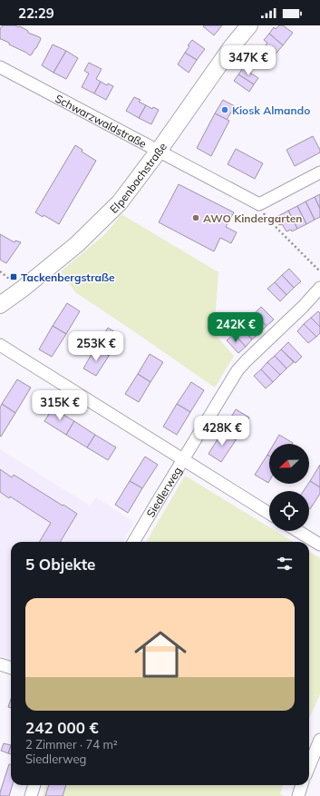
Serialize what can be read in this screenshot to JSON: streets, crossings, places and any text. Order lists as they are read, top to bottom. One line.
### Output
{"streets":{"street":["Schwarzwaldstraße","Elpenbachstraße","Siedlerweg"]},"crossings":[["Schwarzwaldstraße","Elpenbachstraße"]],"places":{"other":["Kiosk Almando","AWO Kindergarten"],"transit":["Tackenbergstraße"]},"north":"left","page":{"status":"22:29","price":["347K €","242K €","253K €","315K €","428K €"],"heading":"5 Objekte","list":[{"name":"242 000 €","note":"2 Zimmer · 74 m² · Siedlerweg"}]}}
